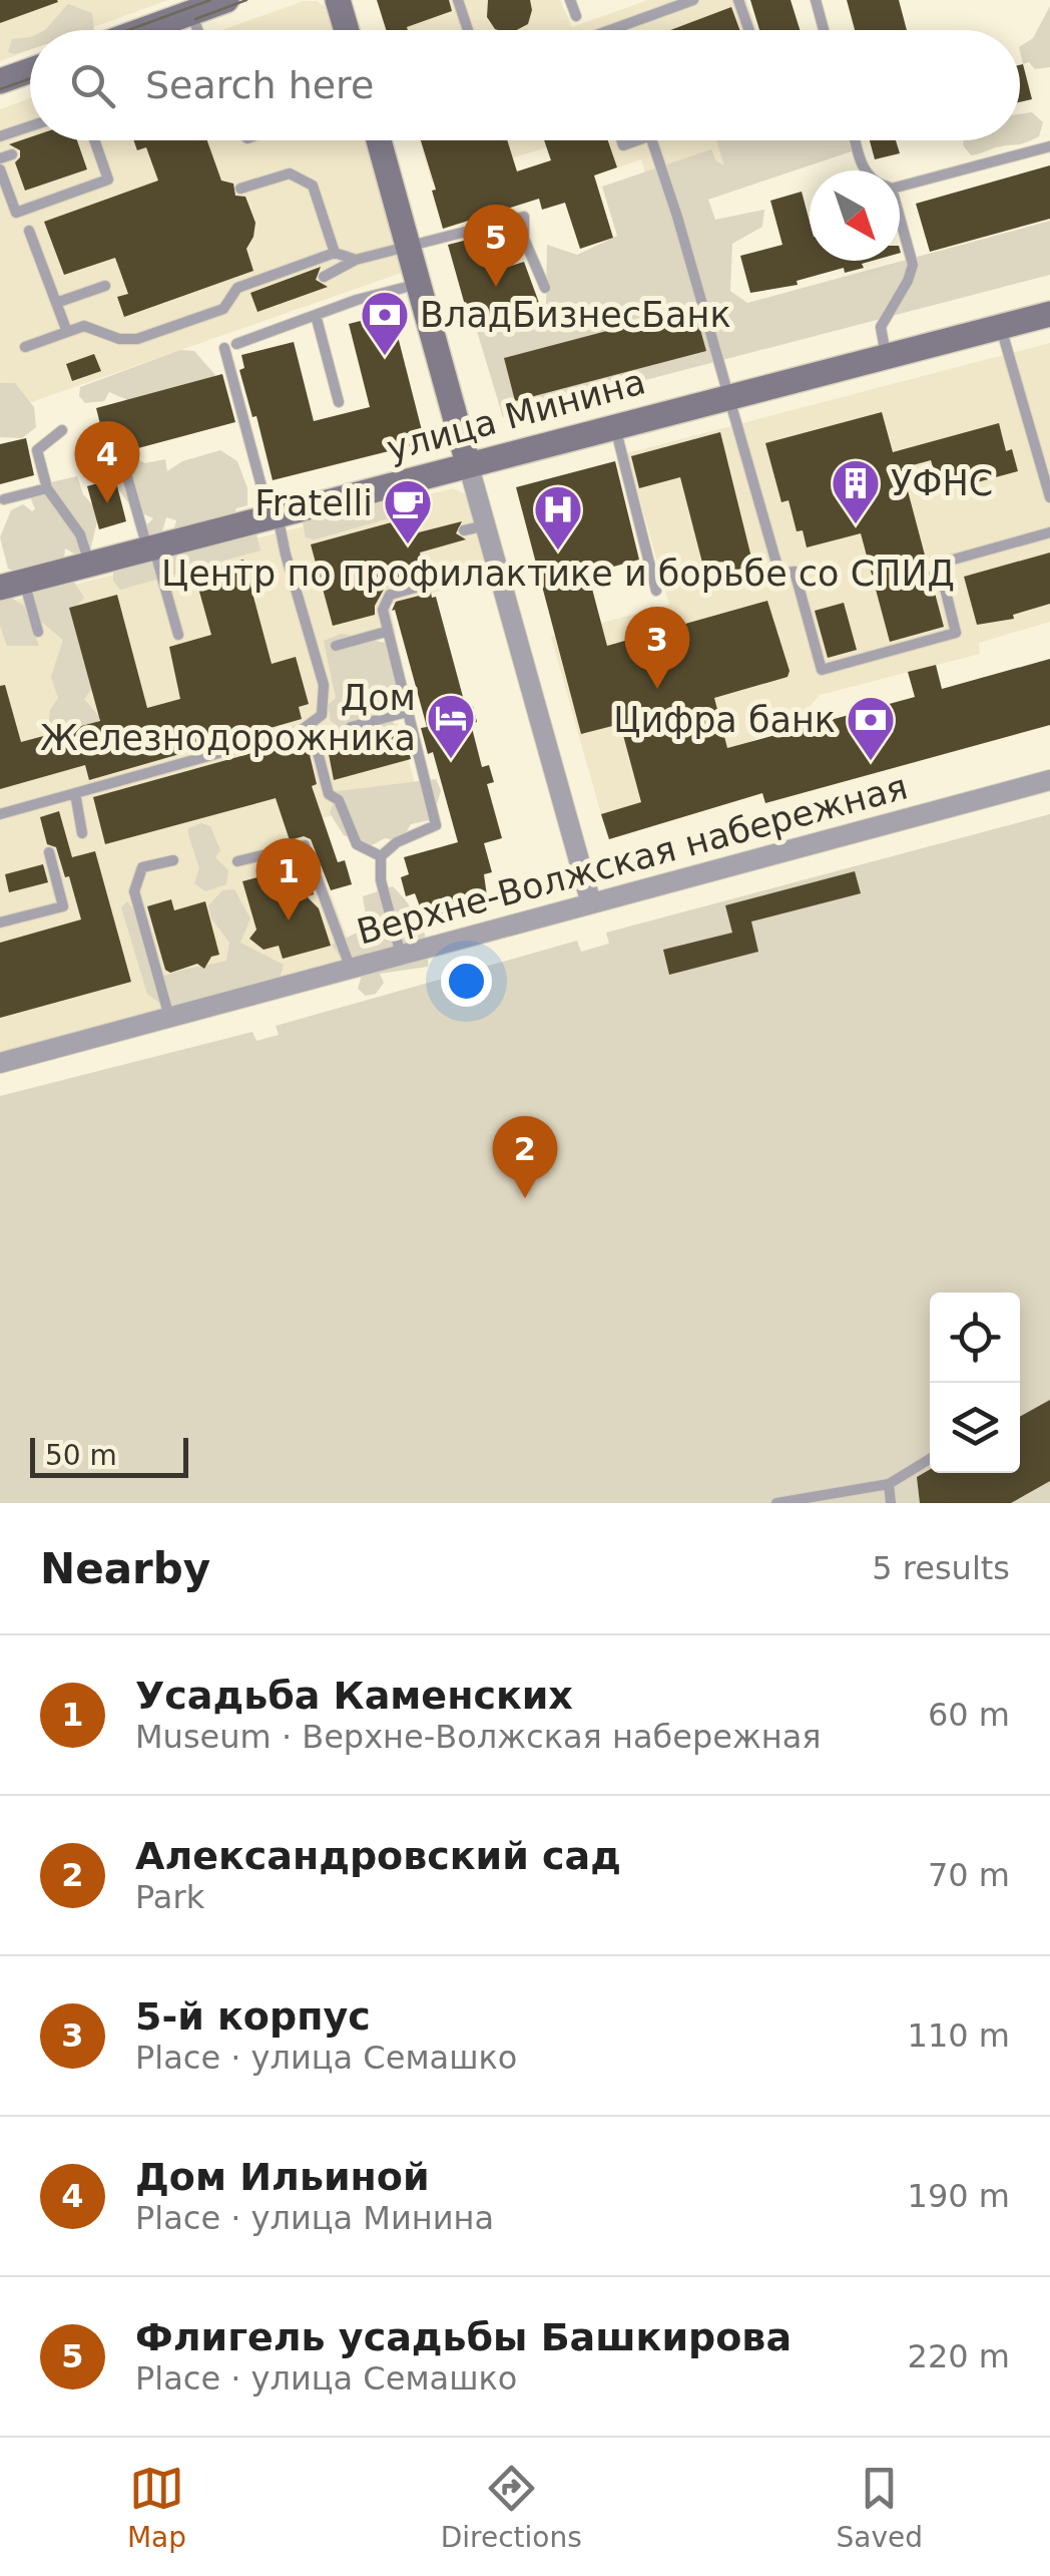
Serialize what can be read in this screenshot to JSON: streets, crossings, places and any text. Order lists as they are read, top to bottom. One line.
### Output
{"streets":{"street":["улица Минина","Верхне-Волжская набережная"]},"places":{"bank":["ВладБизнесБанк","Цифра банк"],"building":["УФНС"],"cafe":["Fratelli"],"hospital":["Центр по профилактике и борьбе со СПИД"],"hotel":["Дом Железнодорожника"]},"scale_bar":"50 m","north":"bottom right","page":{"search":"Search here","pins":["5","4","3","1","2"],"scale":"50 m","heading":["Nearby","5 results"],"list":[{"mark":"1","name":"Усадьба Каменских","note":"Museum · Верхне-Волжская набережная","value":"60 m"},{"mark":"2","name":"Александровский сад","note":"Park","value":"70 m"},{"mark":"3","name":"5-й корпус","note":"Place · улица Семашко","value":"110 m"},{"mark":"4","name":"Дом Ильиной","note":"Place · улица Минина","value":"190 m"},{"mark":"5","name":"Флигель усадьбы Башкирова","note":"Place · улица Семашко","value":"220 m"}],"nav":["Map","Directions","Saved"]}}
